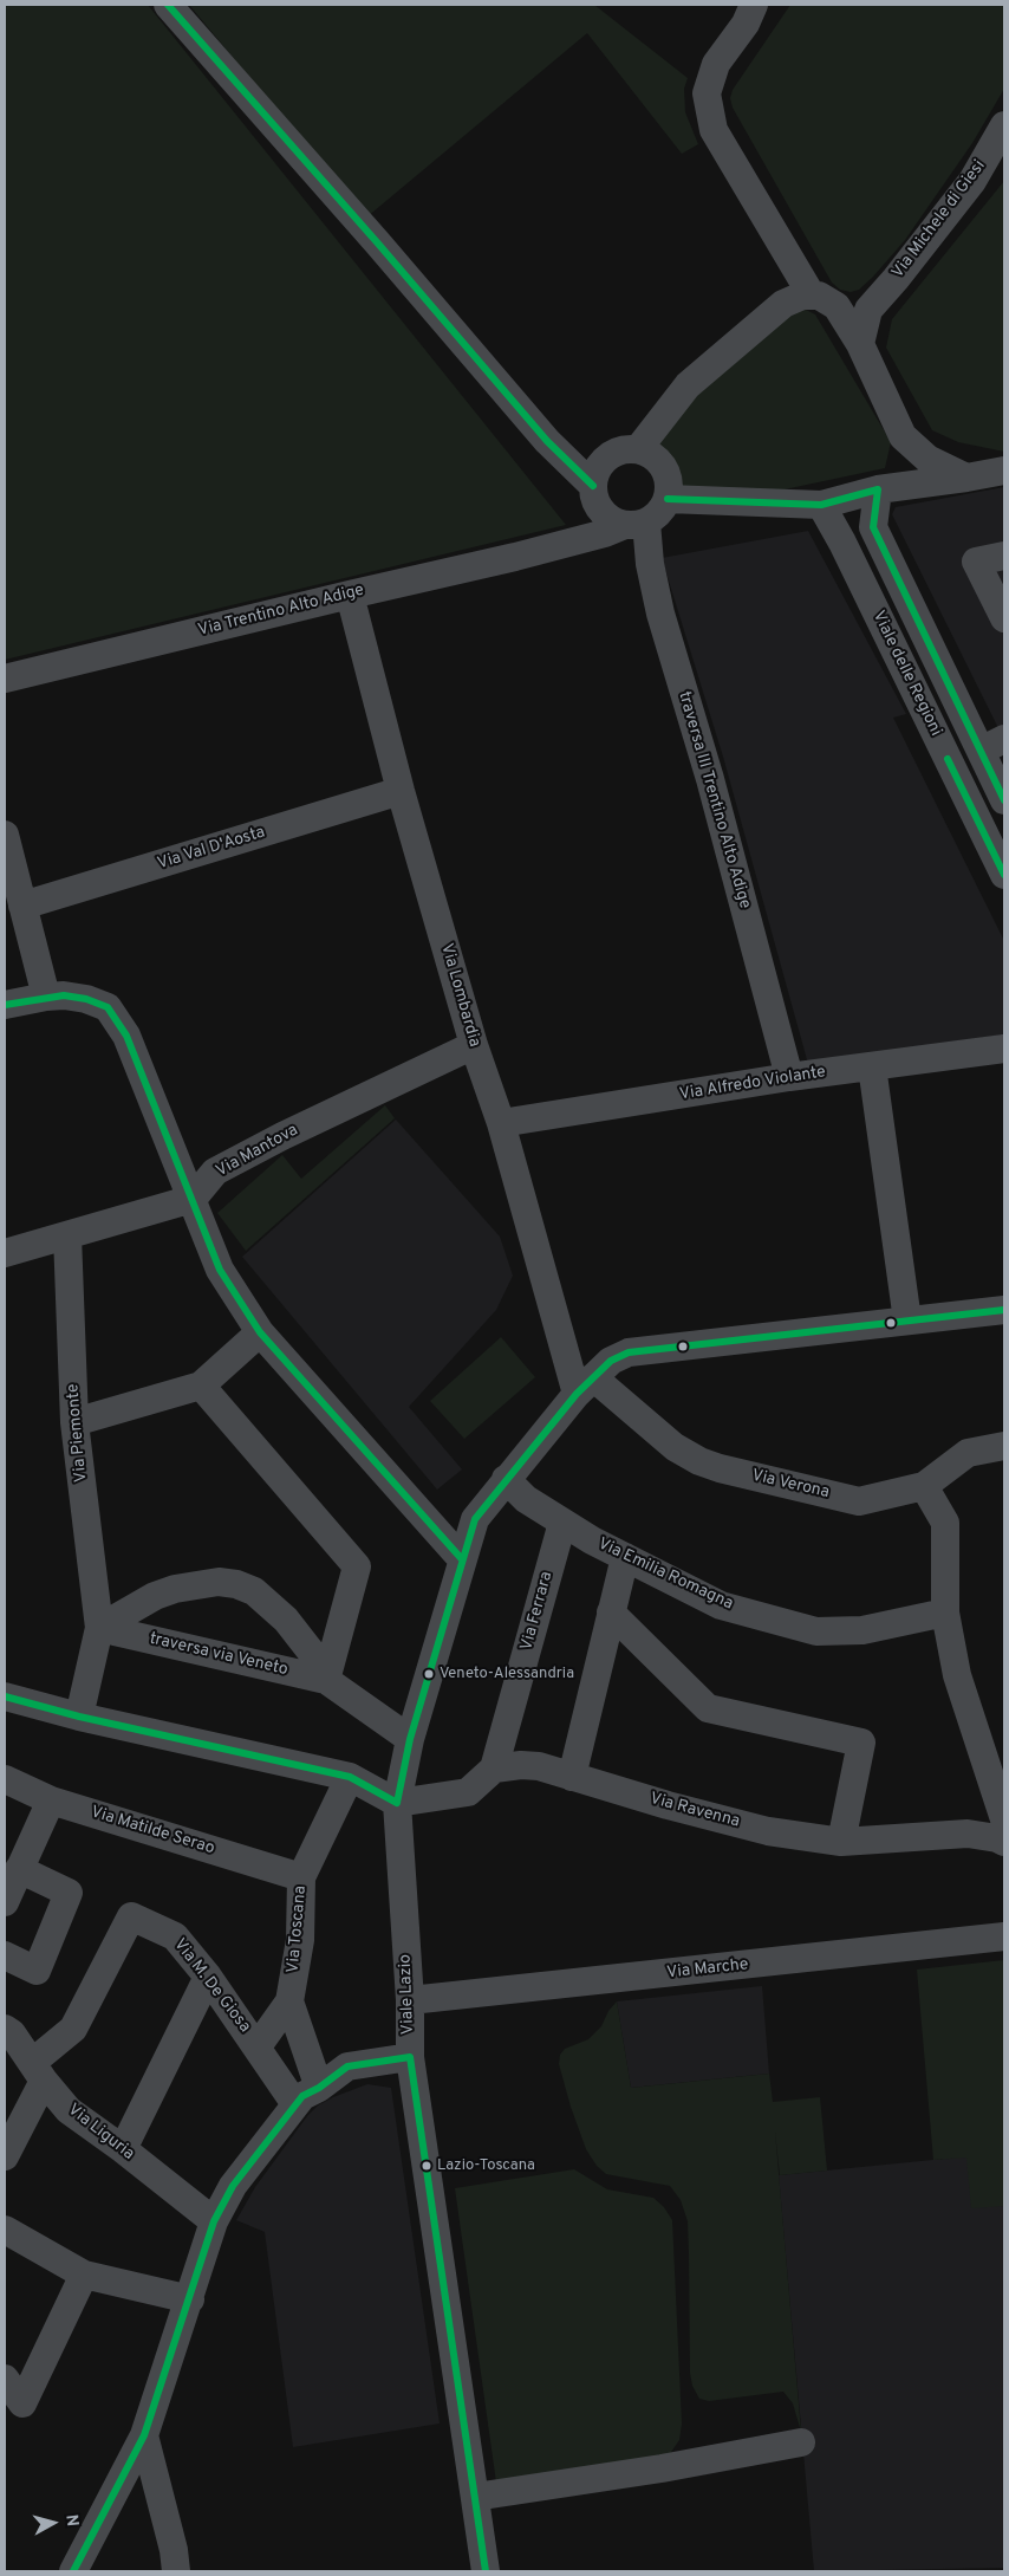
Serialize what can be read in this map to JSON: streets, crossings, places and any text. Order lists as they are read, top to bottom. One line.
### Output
{"streets":{"street":["Via Michele di Giesi","Via Trentino Alto Adige","Viale delle Regioni","traversa III Trentino Alto Adige","Via Val D'Aosta","Via Lombardia","Via Alfredo Violante","Via Mantova","Via Piemonte","Via Verona","Via Emilia Romagna","Via Ferrara","traversa via Veneto","Via Ravenna","Via Matilde Serao","Via Toscana","Via Marche","Via M. De Giosa","Viale Lazio","Via Liguria"]},"crossings":[["Via Trentino Alto Adige","traversa III Trentino Alto Adige"],["Via Trentino Alto Adige","Via Lombardia"],["traversa III Trentino Alto Adige","Via Alfredo Violante"],["Via Val D'Aosta","Via Lombardia"],["Via Lombardia","Via Alfredo Violante"],["Via Lombardia","Via Mantova"],["Via Lombardia","Via Verona"],["Via Lombardia","Viale Lazio"],["Via Piemonte","traversa via Veneto"],["Via Verona","Viale Lazio"],["Via Emilia Romagna","Via Ferrara"],["Via Emilia Romagna","Viale Lazio"],["Via Ferrara","Via Ravenna"],["traversa via Veneto","Viale Lazio"],["Via Matilde Serao","Via Toscana"],["Via Marche","Viale Lazio"],["Via M. De Giosa","Via Liguria"]],"places":["Veneto-Alessandria","Lazio-Toscana"],"north":"right"}
